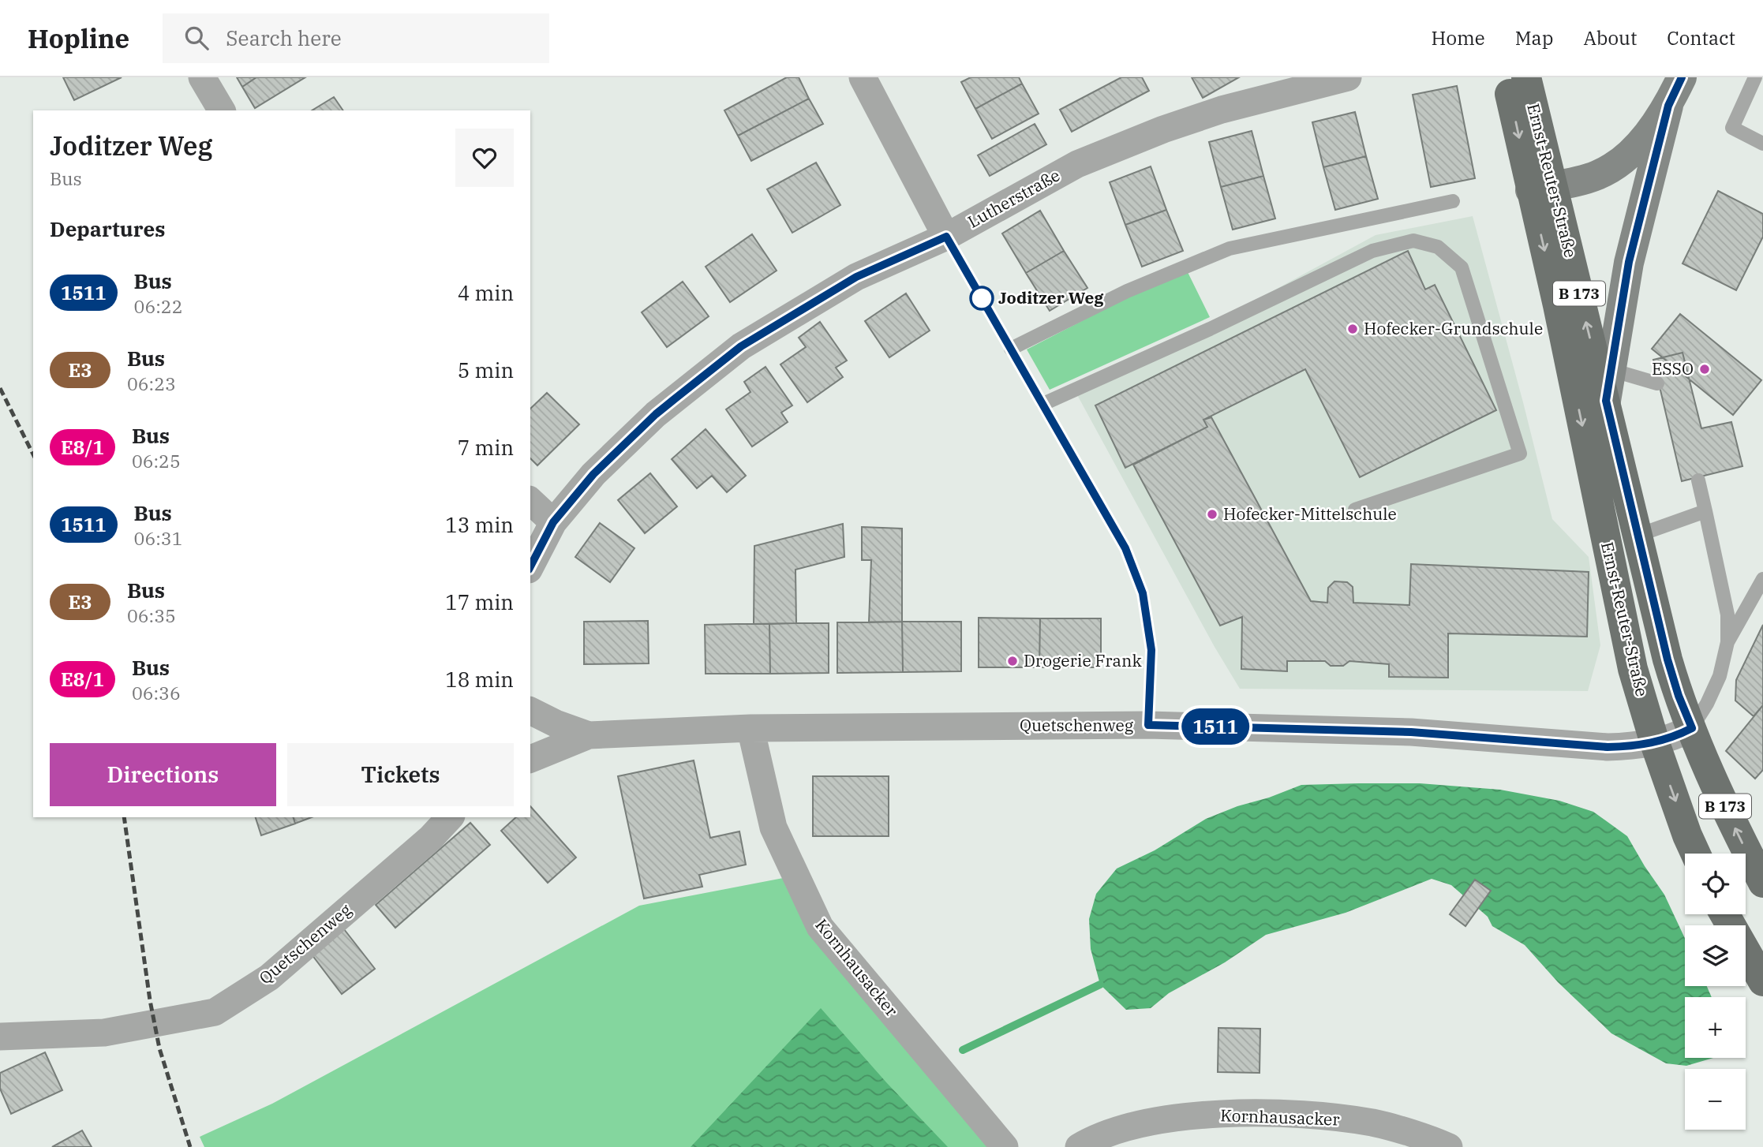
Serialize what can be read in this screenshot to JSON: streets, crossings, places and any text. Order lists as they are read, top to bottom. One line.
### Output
{"streets":{"main road":["Ernst-Reuter-Straße","B 173"],"street":["Lutherstraße","Quetschenweg","Kornhausacker"]},"crossings":[["Ernst-Reuter-Straße","Quetschenweg"],["Quetschenweg","Kornhausacker"]],"places":["Joditzer Weg","Hofecker-Grundschule","ESSO","Hofecker-Mittelschule","Drogerie Frank"],"lines":["bus line 1511"],"page":{"header":"Hopline","search":"Search here","nav":["Home","Map","About","Contact"],"on_map":"1511","heading":[["Joditzer Weg","Bus"],"Departures"],"list":[{"mark":"1511","name":"Bus","note":"06:22","value":"4 min"},{"mark":"E3","name":"Bus","note":"06:23","value":"5 min"},{"mark":"E8/1","name":"Bus","note":"06:25","value":"7 min"},{"mark":"1511","name":"Bus","note":"06:31","value":"13 min"},{"mark":"E3","name":"Bus","note":"06:35","value":"17 min"},{"mark":"E8/1","name":"Bus","note":"06:36","value":"18 min"}],"buttons":["Directions","Tickets"],"map_buttons":["+","−"]}}
